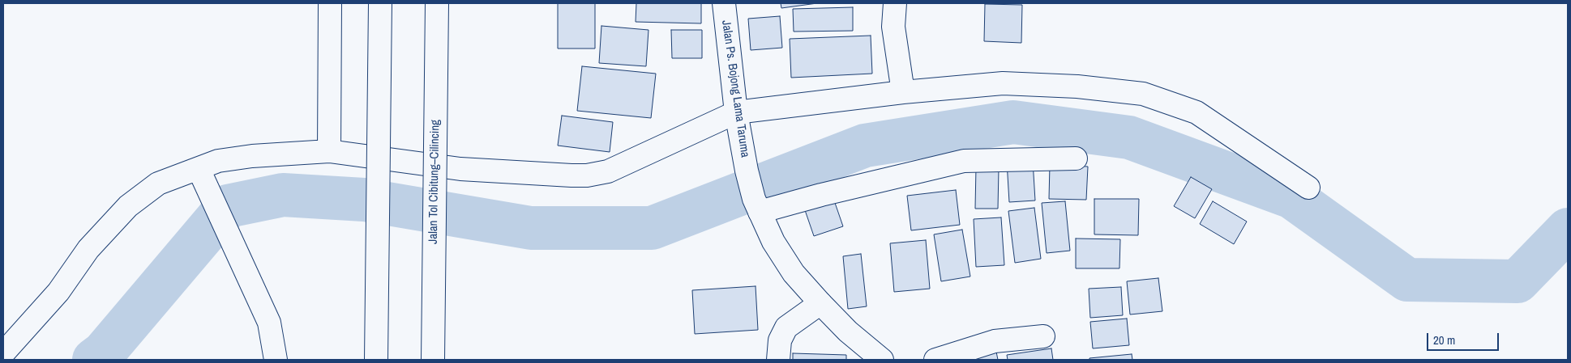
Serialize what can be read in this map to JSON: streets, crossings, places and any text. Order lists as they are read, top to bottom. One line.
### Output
{"streets":{"main road":["Jalan Ps. Bojong Lama Taruma","Jalan Tol Cibitung–Cilincing"]},"scale_bar":"20 m"}
